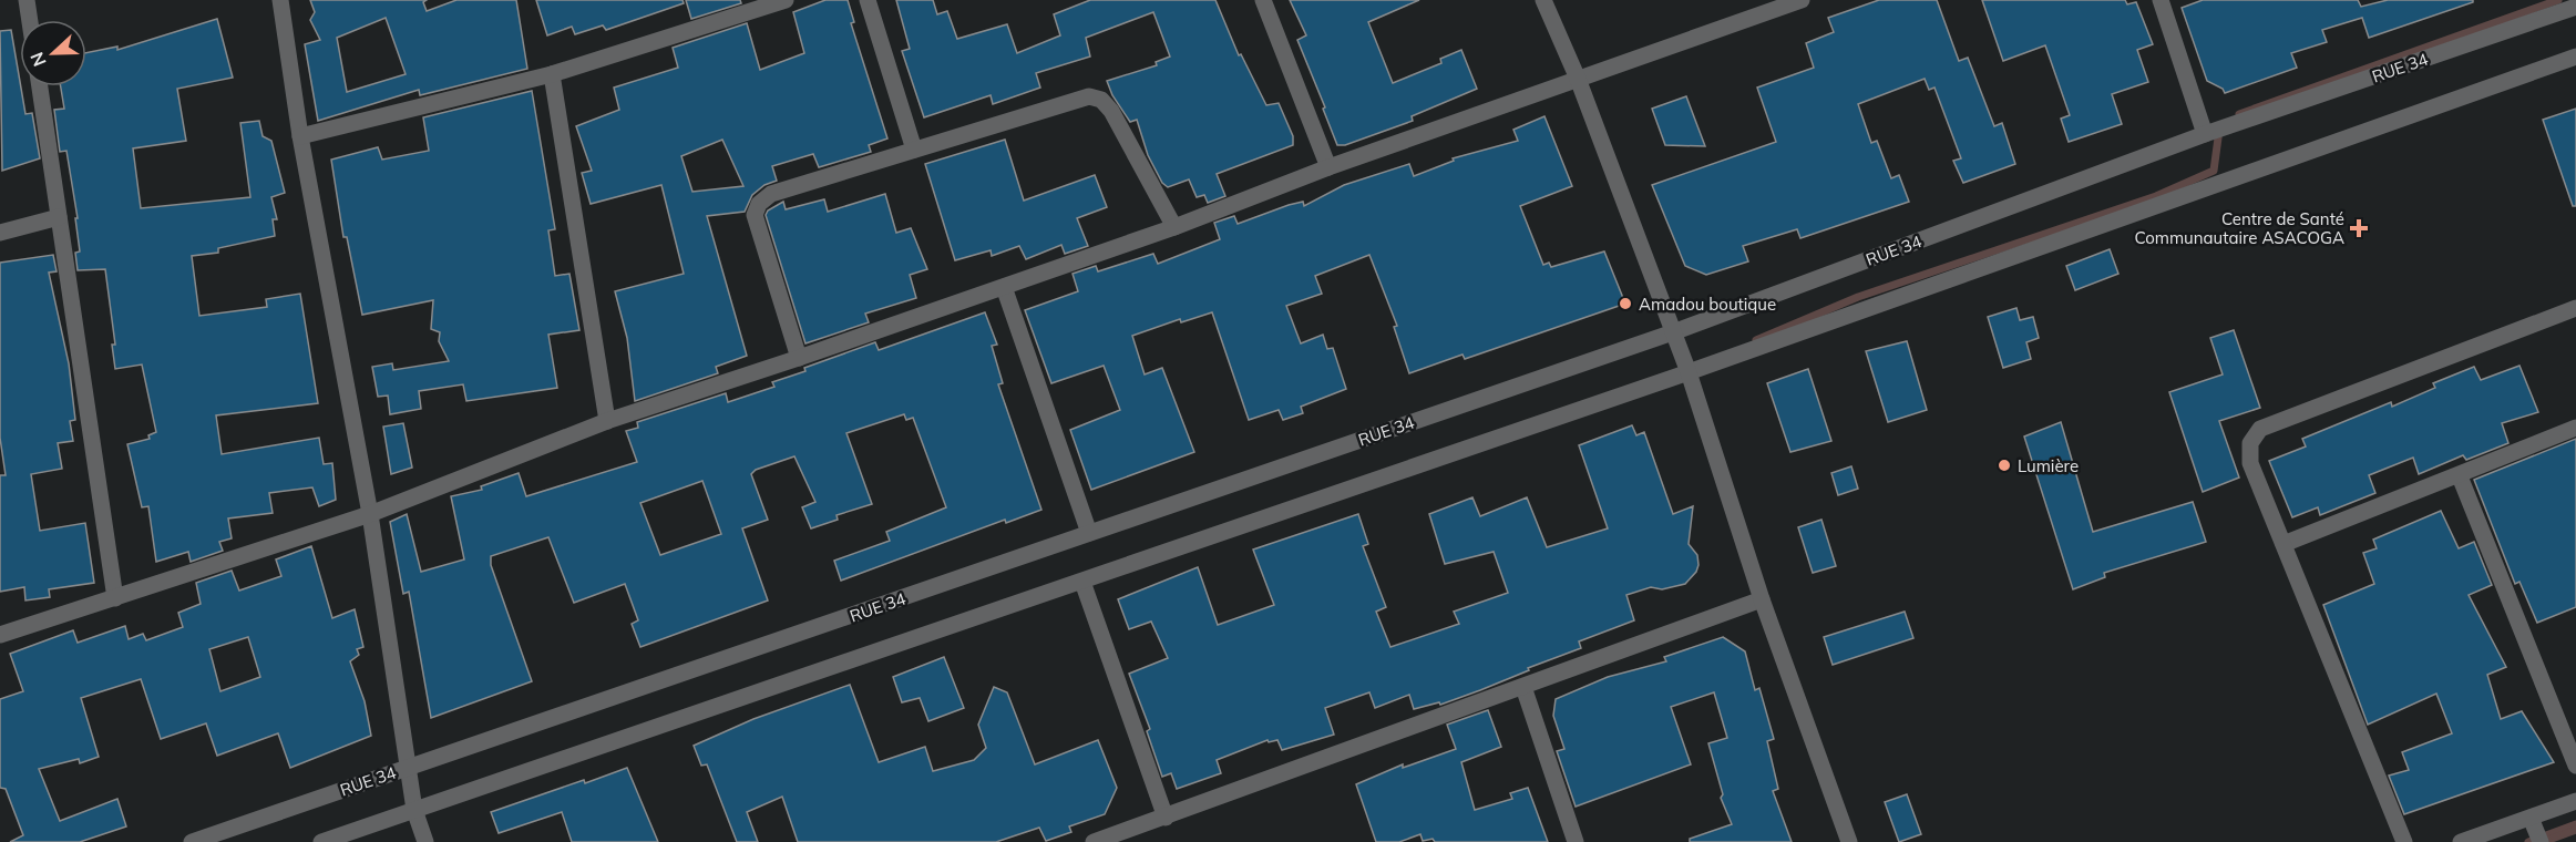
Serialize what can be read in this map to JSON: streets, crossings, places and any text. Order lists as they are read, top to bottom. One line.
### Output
{"streets":{"street":["RUE 34"]},"places":{"health":["Centre de Santé Communautaire ASACOGA"],"other":["Amadou boutique","Lumière"]},"north":"left"}
